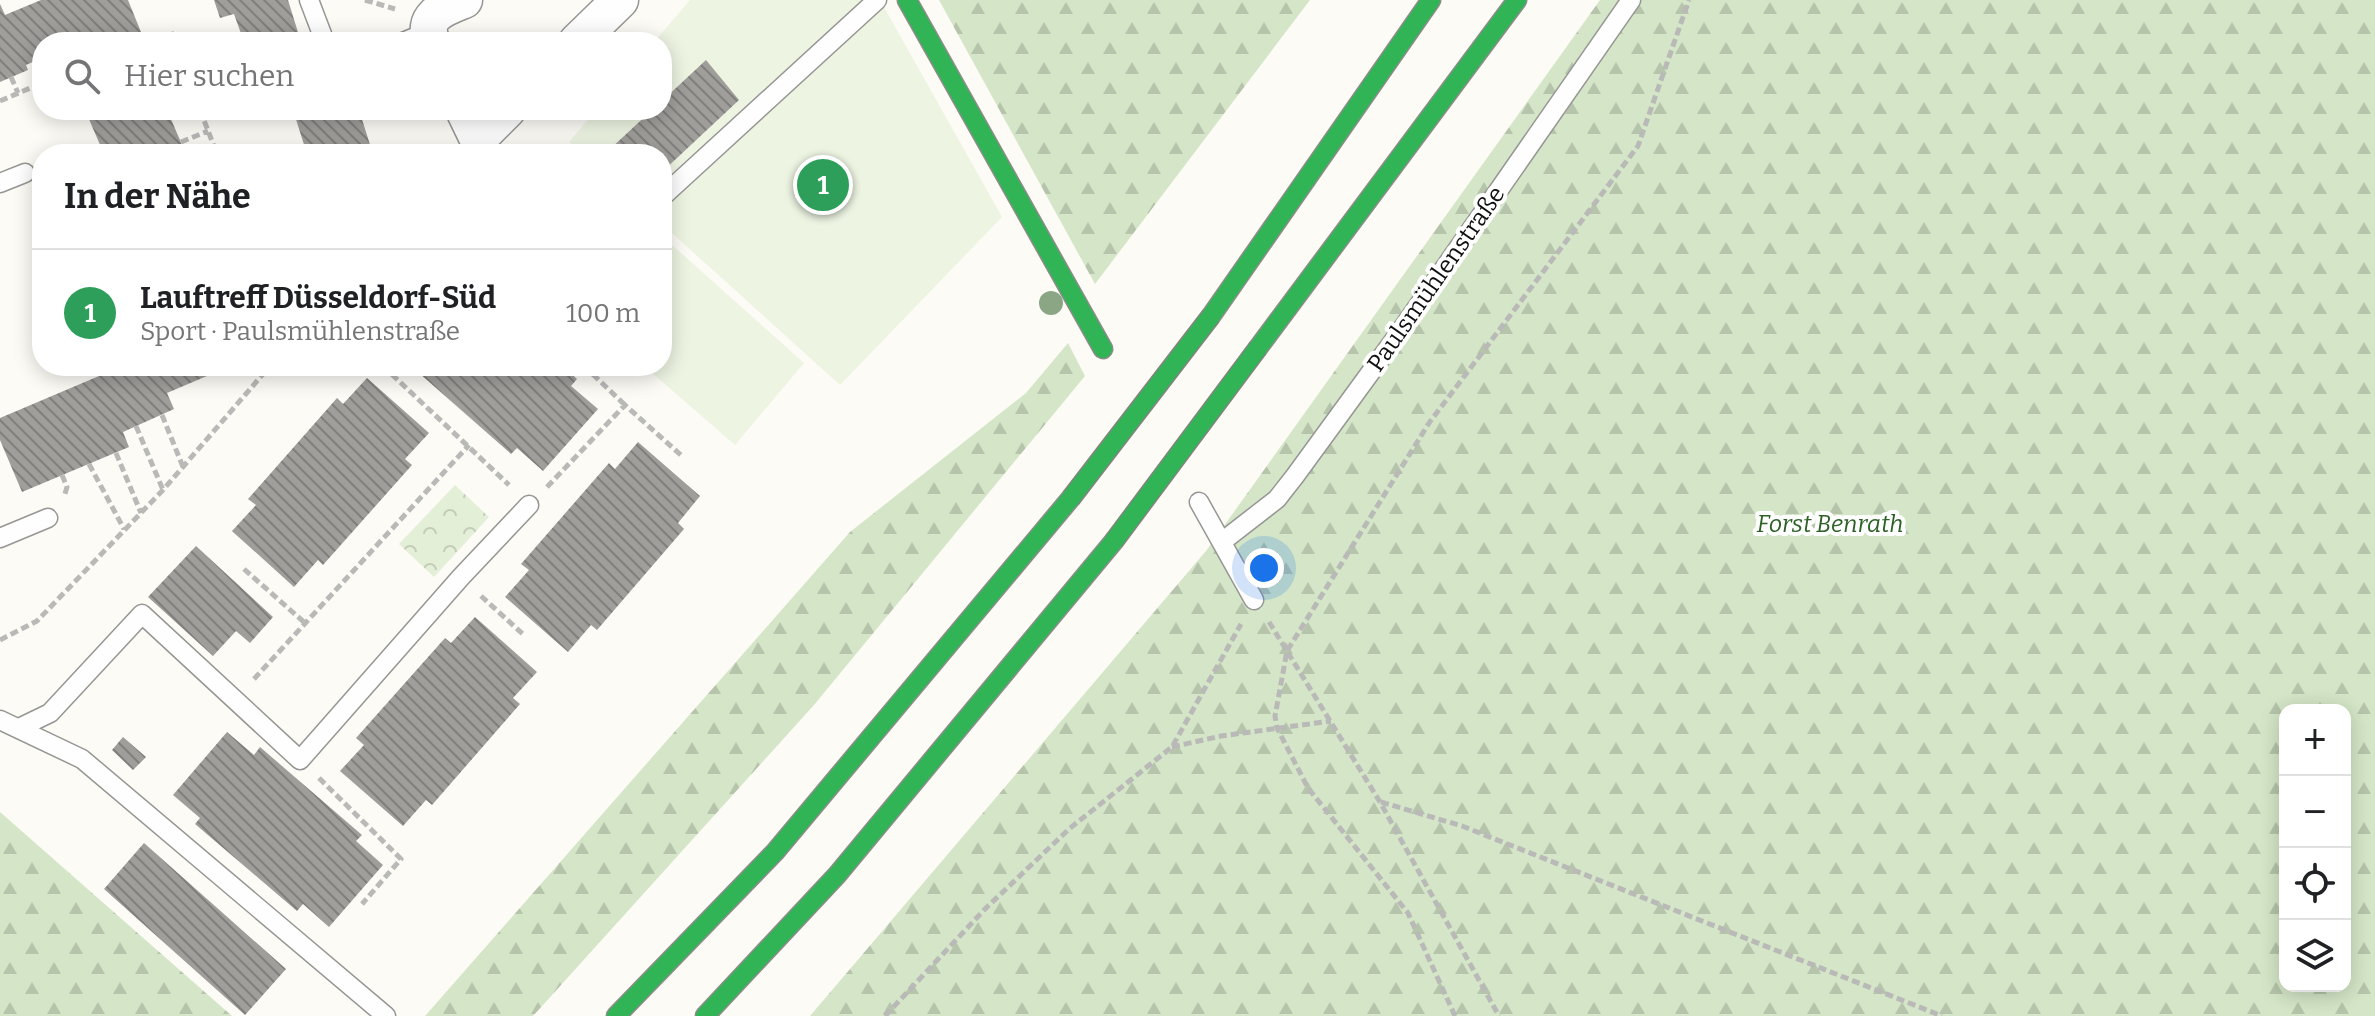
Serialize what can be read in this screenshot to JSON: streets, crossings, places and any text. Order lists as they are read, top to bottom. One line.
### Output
{"streets":{"lane":["Paulsmühlenstraße"]},"parks":["Forst Benrath"],"page":{"search":"Hier suchen","heading":"In der Nähe","pins":"1","list":[{"mark":"1","name":"Lauftreff Düsseldorf-Süd","note":"Sport · Paulsmühlenstraße","value":"100 m"}],"map_buttons":["+","−"]}}
